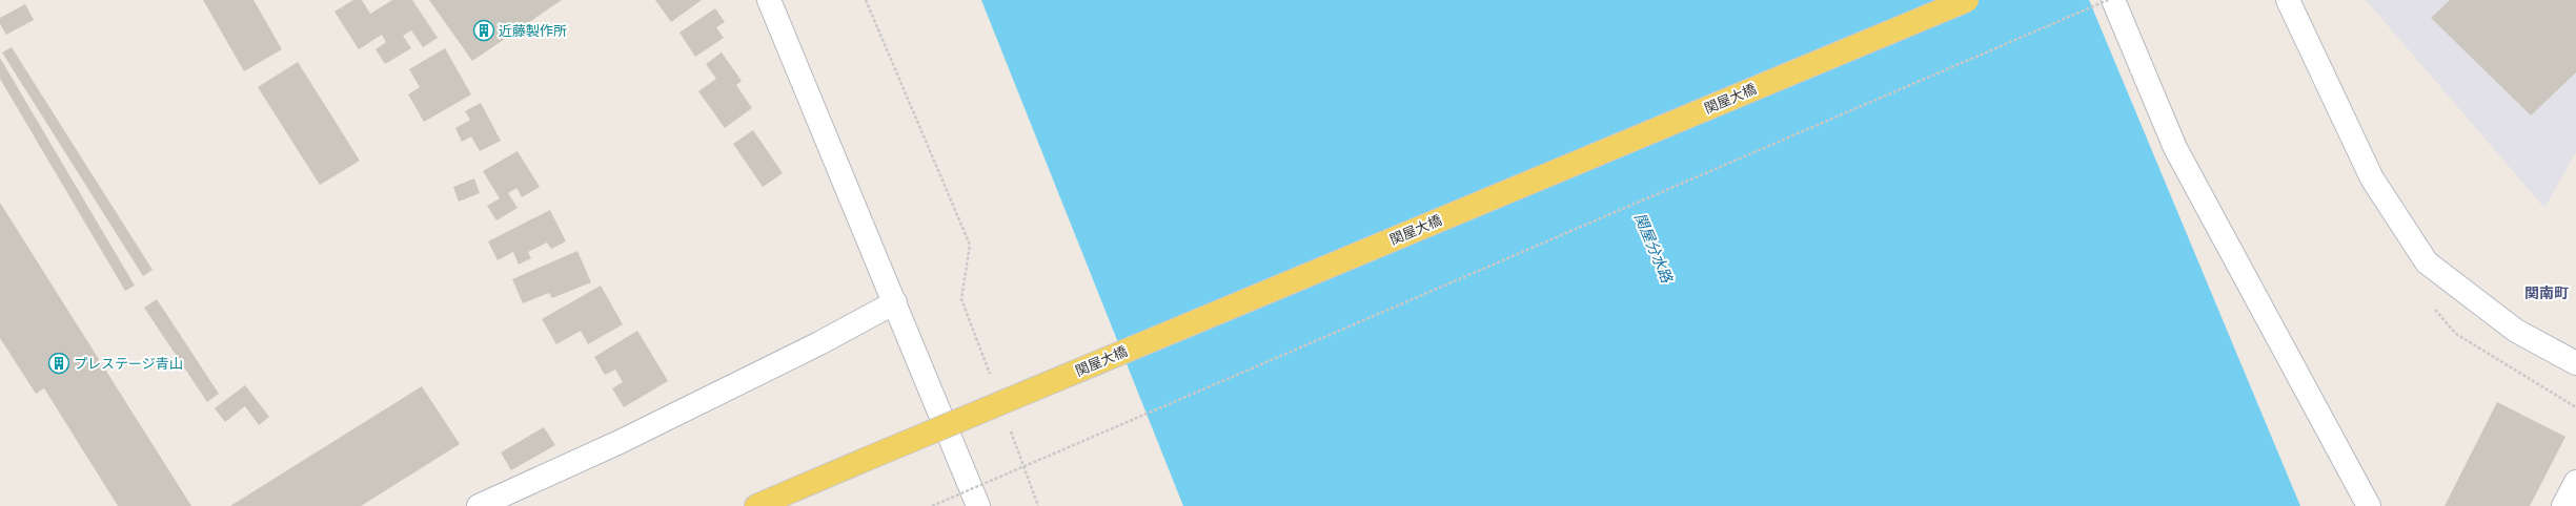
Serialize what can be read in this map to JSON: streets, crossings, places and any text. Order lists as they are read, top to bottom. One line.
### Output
{"streets":{"main road":["関屋大橋"]},"districts":["関南町"],"water":["関屋分水路"],"places":{"building":["近藤製作所","プレステージ青山"]}}
